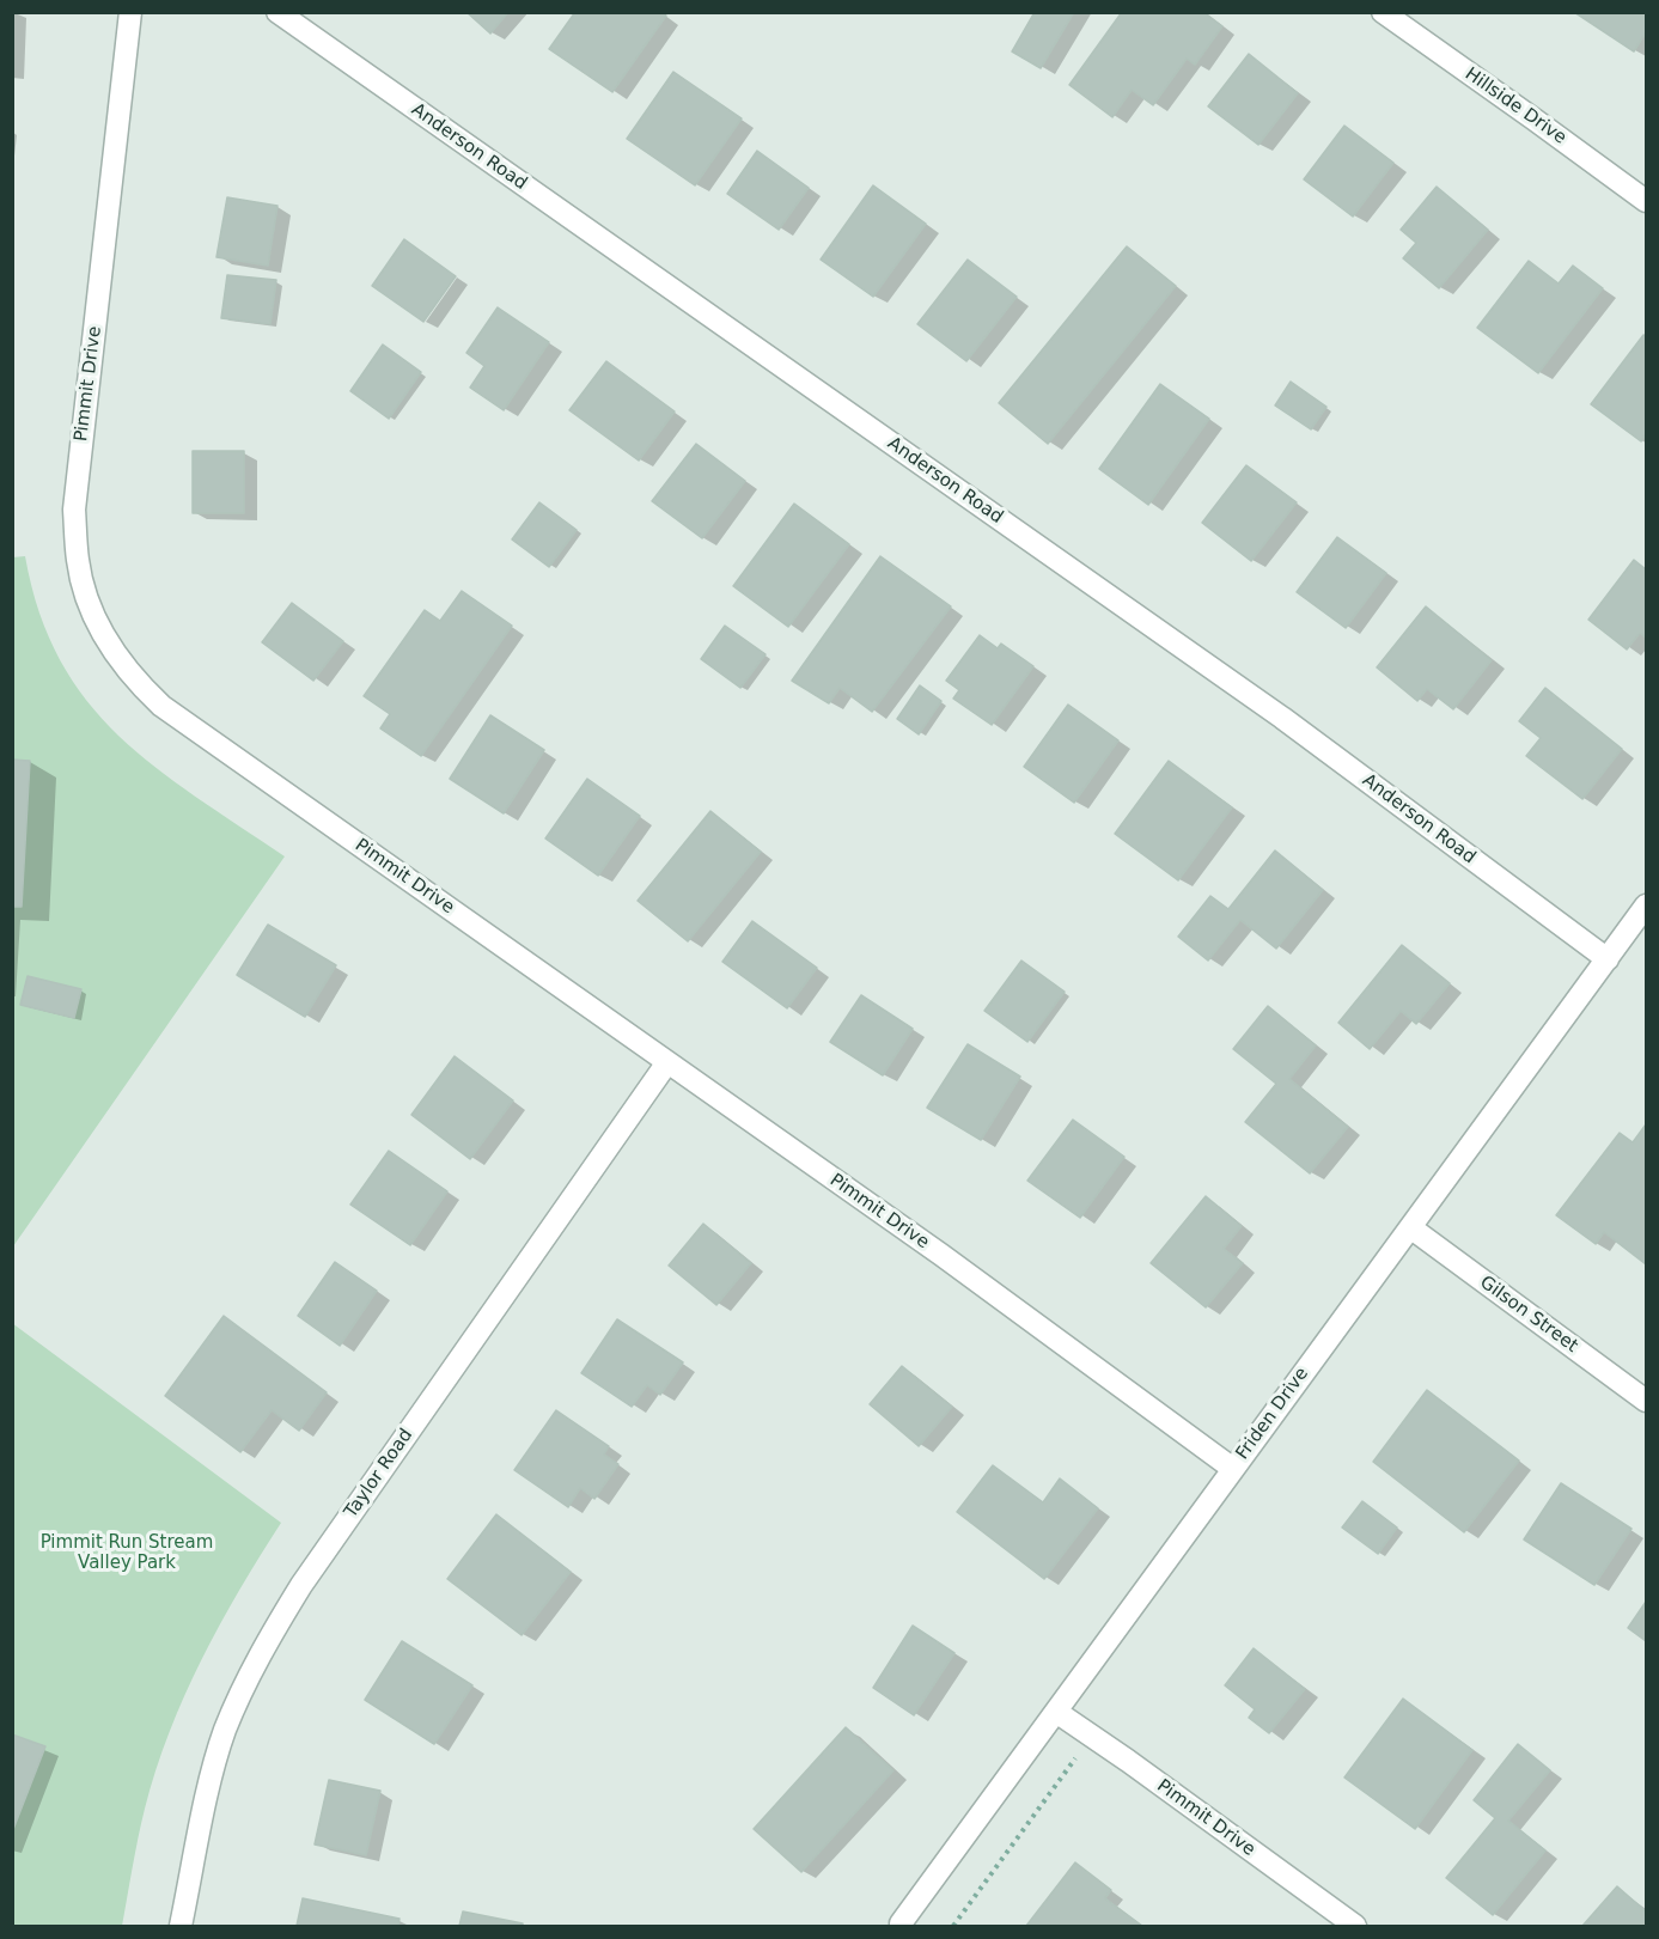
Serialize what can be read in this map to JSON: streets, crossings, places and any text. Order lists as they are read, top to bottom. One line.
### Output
{"streets":{"street":["Hillside Drive","Anderson Road","Pimmit Drive","Gilson Street","Friden Drive","Taylor Road"]},"crossings":[["Anderson Road","Friden Drive"],["Pimmit Drive","Friden Drive"],["Pimmit Drive","Taylor Road"],["Gilson Street","Friden Drive"]],"parks":["Pimmit Run Stream Valley Park"]}
